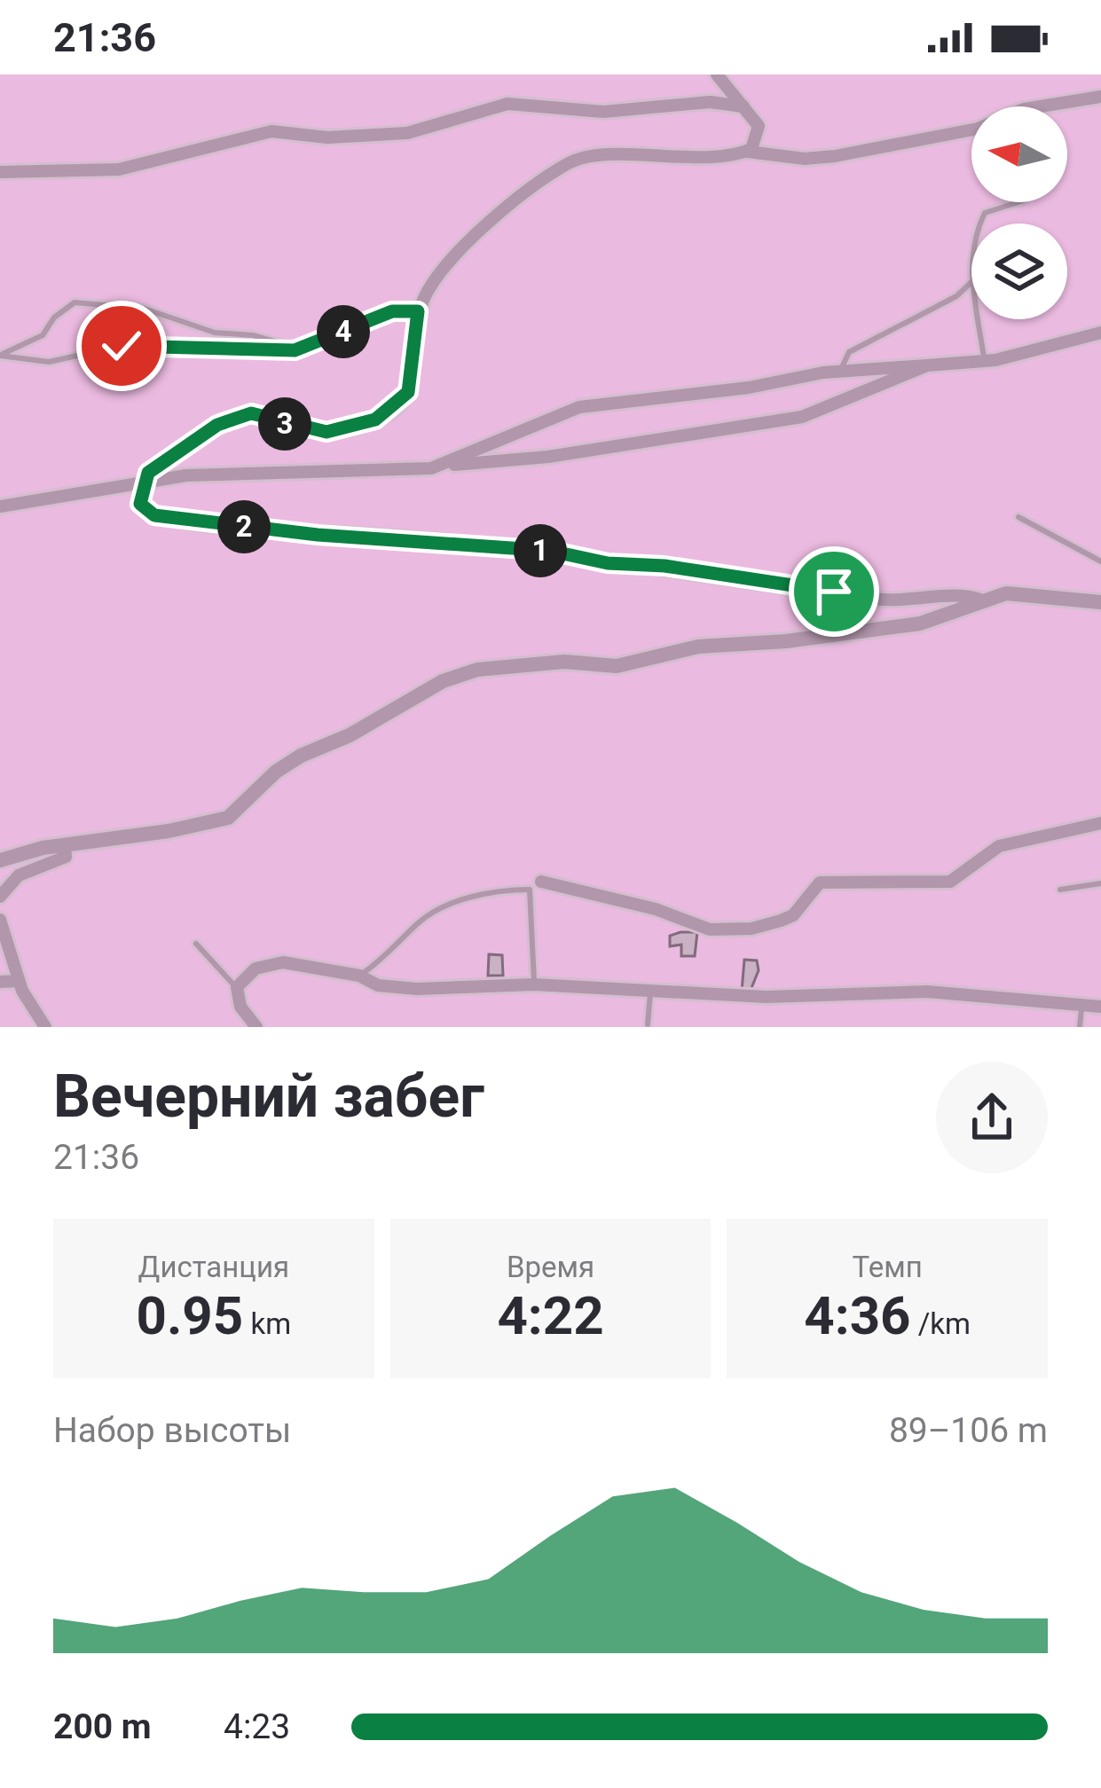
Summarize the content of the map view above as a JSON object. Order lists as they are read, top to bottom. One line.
{"north":"left","page":{"status":"21:36","pins":["4","3","2","1"],"heading":["Вечерний забег","21:36"],"stats":[["Дистанция","0.95 km"],["Время","4:22"],["Темп","4:36 /km"]],"chart":["Набор высоты","89–106 m"],"list":[{"name":"200 m","note":"4:23"}]}}
